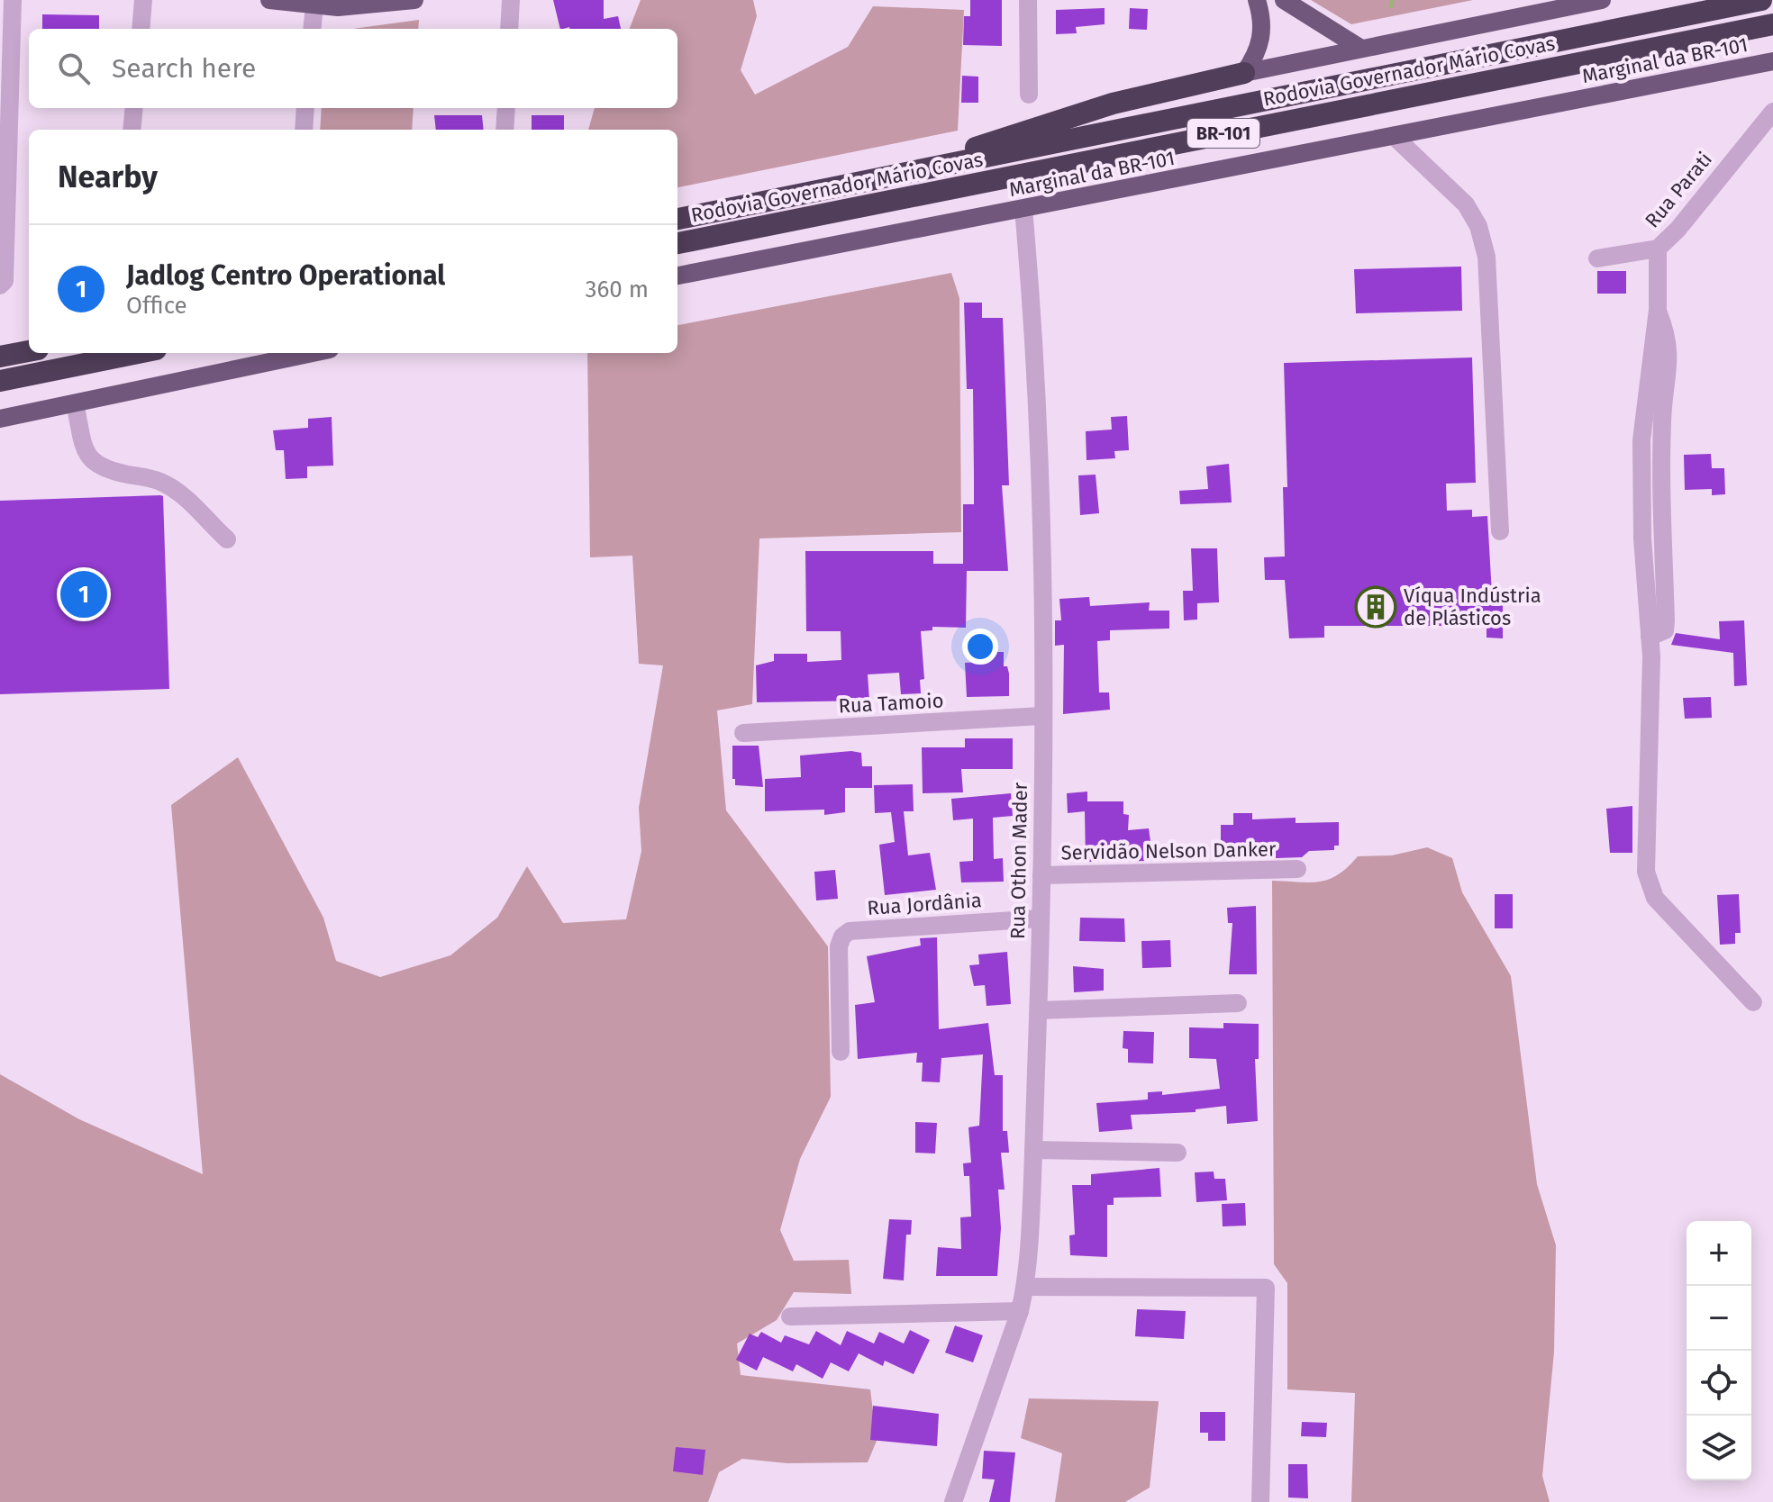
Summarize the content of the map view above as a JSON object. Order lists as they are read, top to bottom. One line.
{"streets":{"highway":["Rodovia Governador Mário Covas","BR-101"],"main road":["Marginal da BR-101"],"street":["Rua Parati","Rua Tamoio","Servidão Nelson Danker","Rua Othon Mader","Rua Jordânia"]},"crossings":[["Marginal da BR-101","Rua Othon Mader"],["Rua Tamoio","Rua Othon Mader"],["Servidão Nelson Danker","Rua Othon Mader"],["Rua Othon Mader","Rua Jordânia"]],"places":{"building":["Víqua Indústria de Plásticos"]},"page":{"search":"Search here","heading":"Nearby","list":[{"mark":"1","name":"Jadlog Centro Operational","note":"Office","value":"360 m"}],"pins":"1","map_buttons":["+","−"]}}
